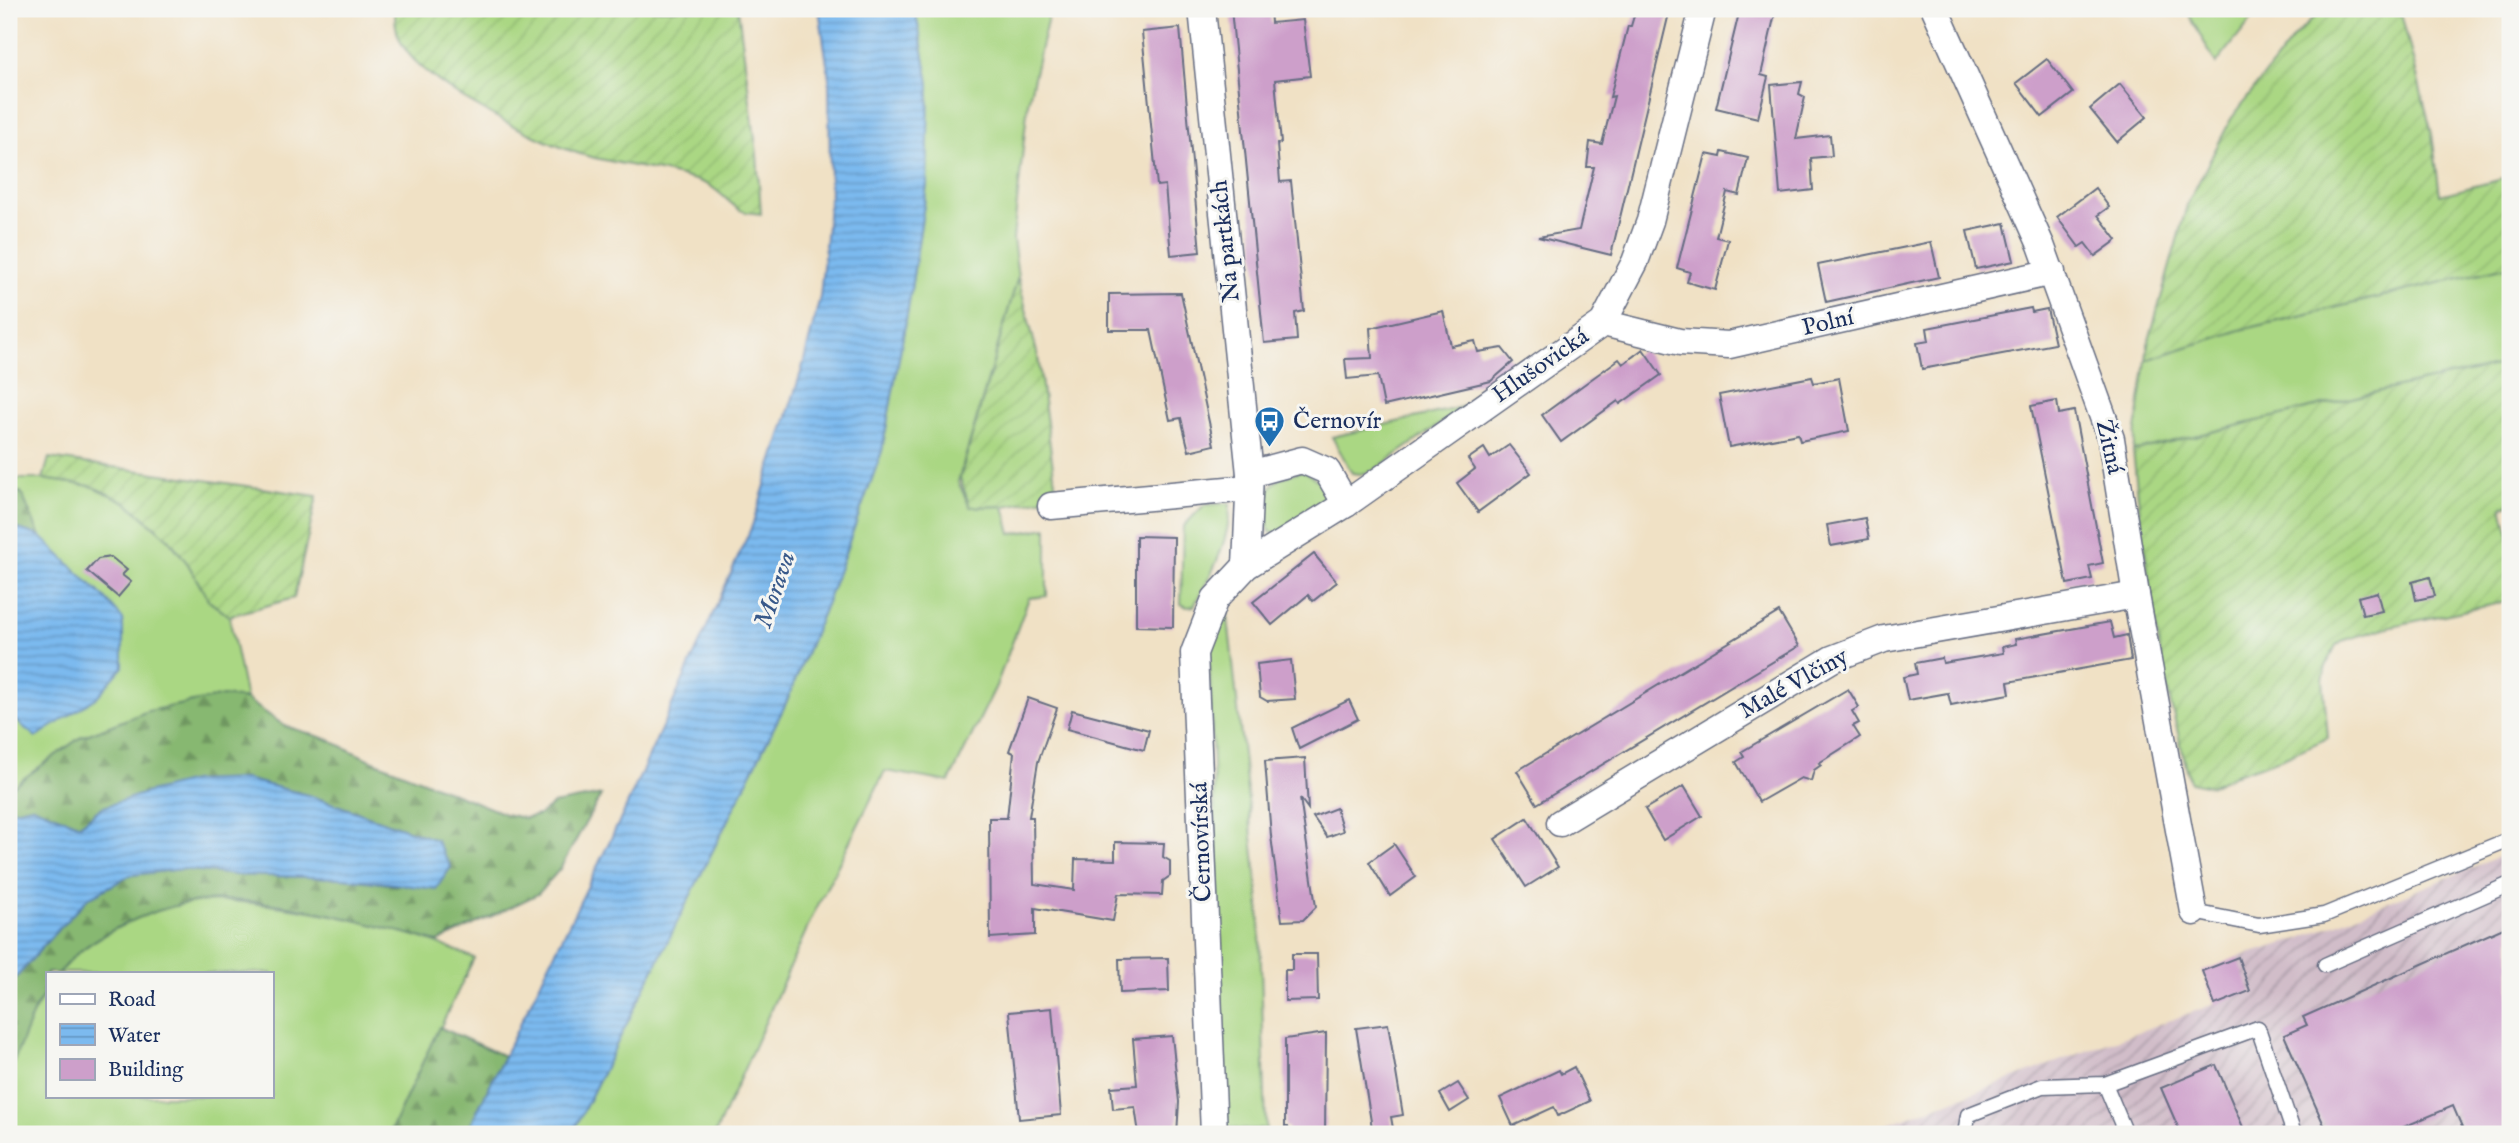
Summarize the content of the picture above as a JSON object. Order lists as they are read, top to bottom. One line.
{"streets":{"street":["Na partkách","Polní","Hlušovická","Žitná","Malé Vlčiny","Černovírská"]},"crossings":[["Na partkách","Hlušovická"],["Na partkách","Černovírská"],["Polní","Hlušovická"],["Polní","Žitná"],["Hlušovická","Černovírská"],["Žitná","Malé Vlčiny"]],"water":["Morava"],"places":{"bus stop":["Černovír"]},"legend":["Road","Water","Building"]}
